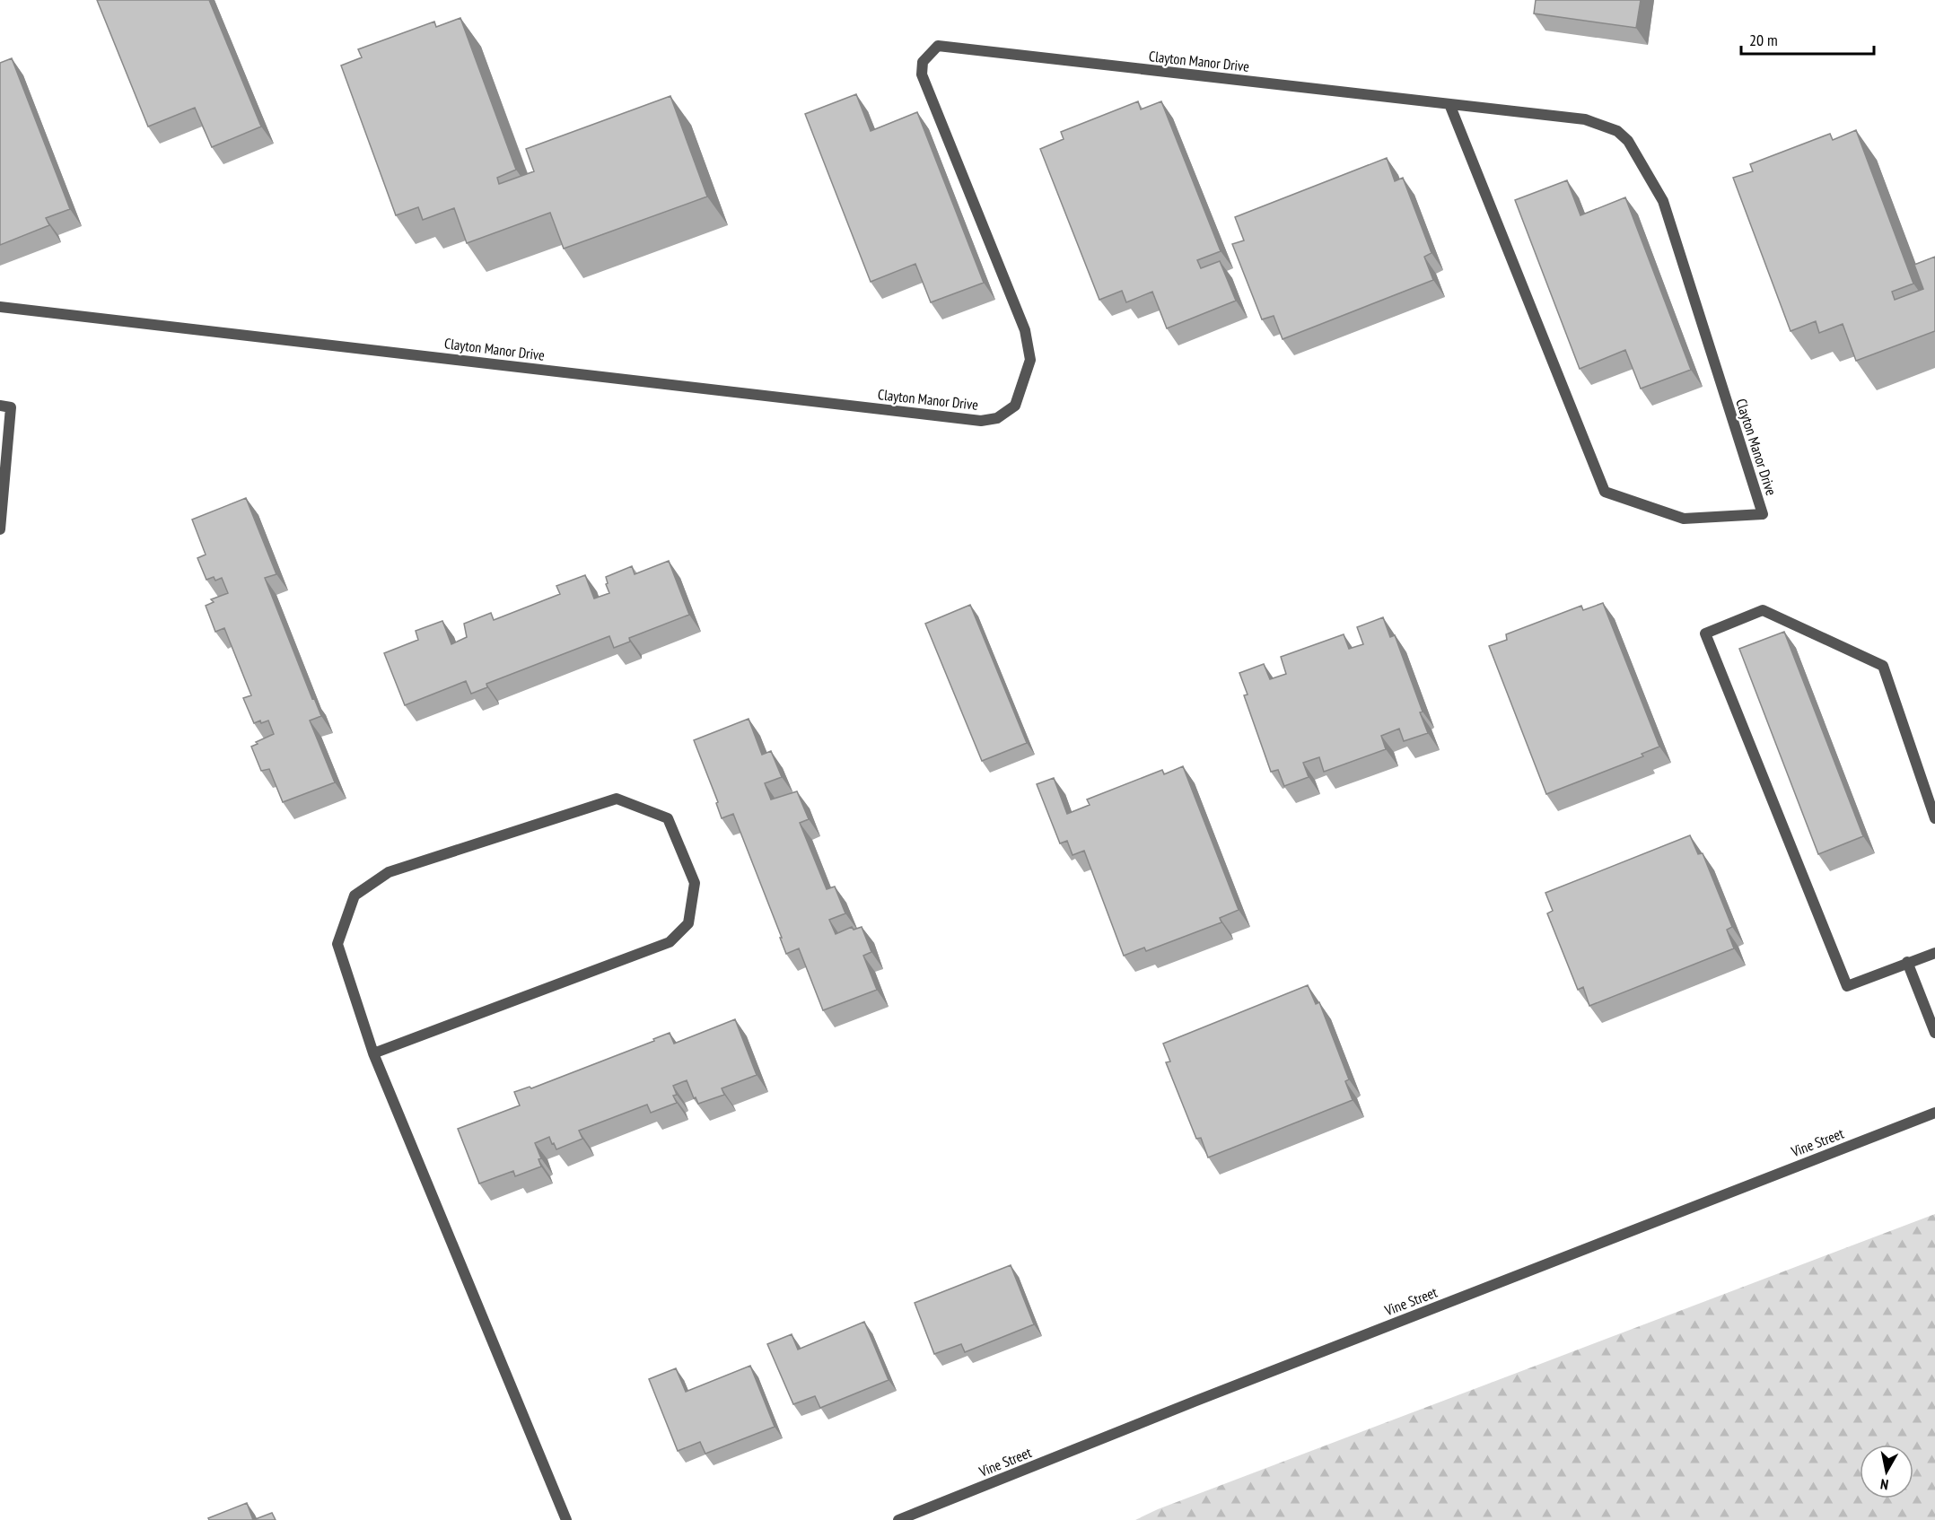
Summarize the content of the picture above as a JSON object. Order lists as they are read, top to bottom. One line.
{"streets":{"street":["Clayton Manor Drive","Vine Street"]},"scale_bar":"20 m","north":"bottom"}
